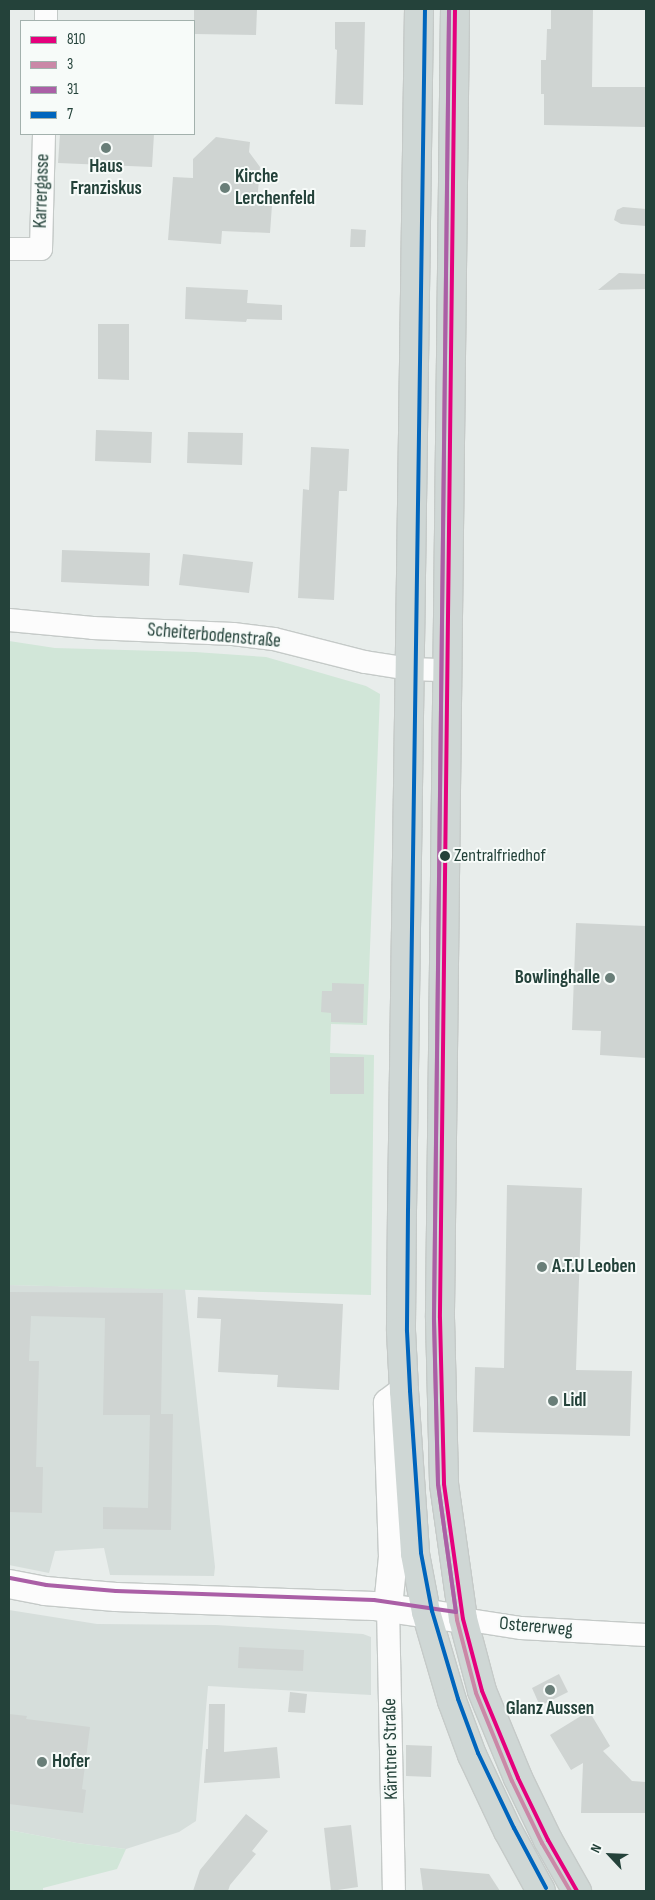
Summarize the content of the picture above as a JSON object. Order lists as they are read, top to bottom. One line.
{"streets":{"main road":["Ostererweg"],"street":["Karrergasse","Scheiterbodenstraße","Kärntner Straße"]},"crossings":[["Ostererweg","Kärntner Straße"]],"places":["Haus Franziskus","Kirche Lerchenfeld","Zentralfriedhof","Bowlinghalle","A.T.U Leoben","Lidl","Glanz Aussen","Hofer"],"lines":["transit line 810","transit line 3","transit line 31","transit line 7"],"legend":["810","3","31","7"],"north":"top left"}
